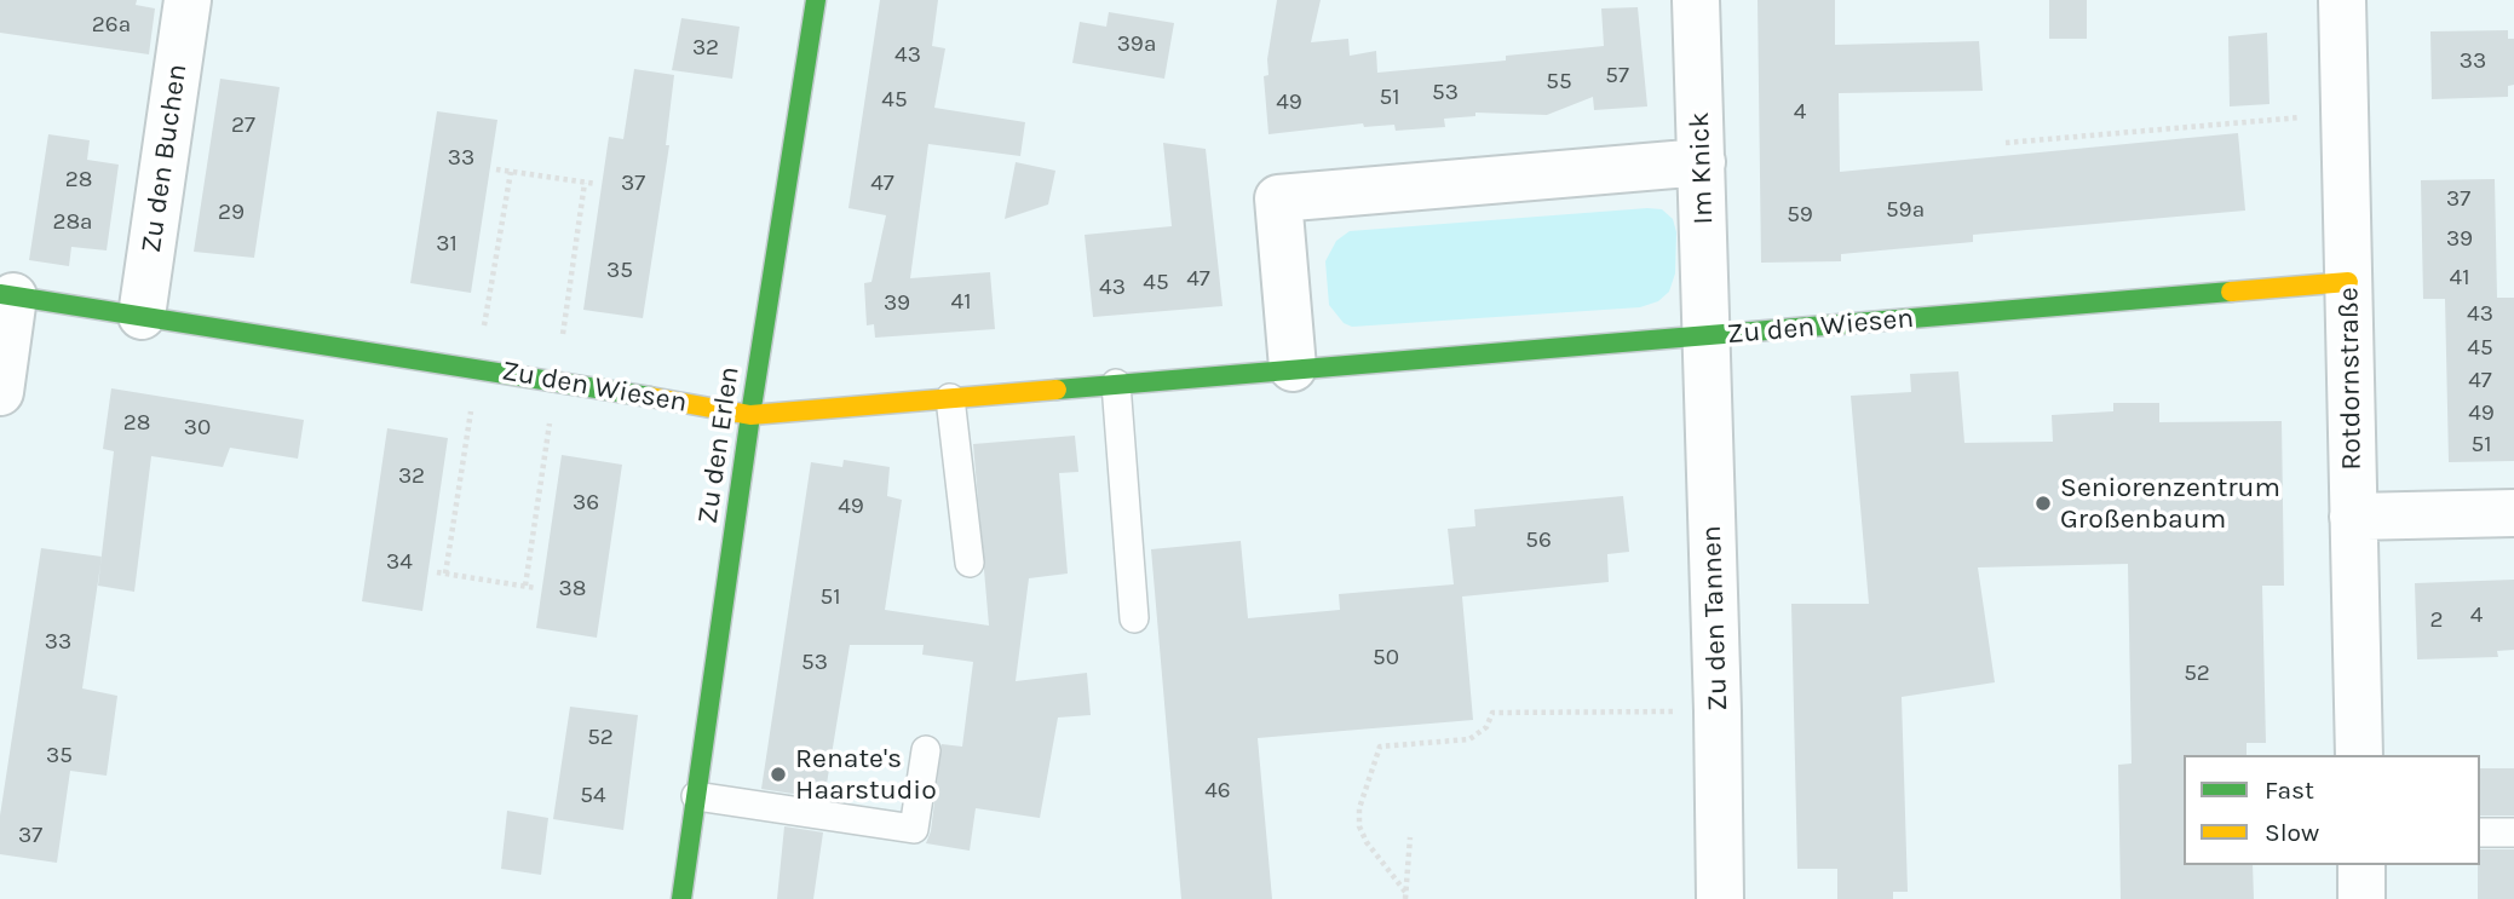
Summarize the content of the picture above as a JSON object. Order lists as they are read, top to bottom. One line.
{"streets":{"street":["Zu den Buchen","Im Knick","Zu den Wiesen","Rotdornstraße","Zu den Erlen","Zu den Tannen"]},"crossings":[["Zu den Buchen","Zu den Wiesen"],["Im Knick","Zu den Wiesen"],["Im Knick","Zu den Tannen"],["Zu den Wiesen","Rotdornstraße"],["Zu den Wiesen","Zu den Erlen"],["Zu den Wiesen","Zu den Tannen"]],"places":["Seniorenzentrum Großenbaum","Renate's Haarstudio"],"house_numbers":["26a","39a","32","43","33","57","55","53","51","45","49","4","27","33","28","37","47","37","59a","29","59","28a","39","31","35","41","47","45","43","41","39","43","45","47","49","28","30","51","32","36","49","56","34","38","51","4","2","33","50","53","52","52","35","46","54","37"],"legend":["Fast","Slow"]}
